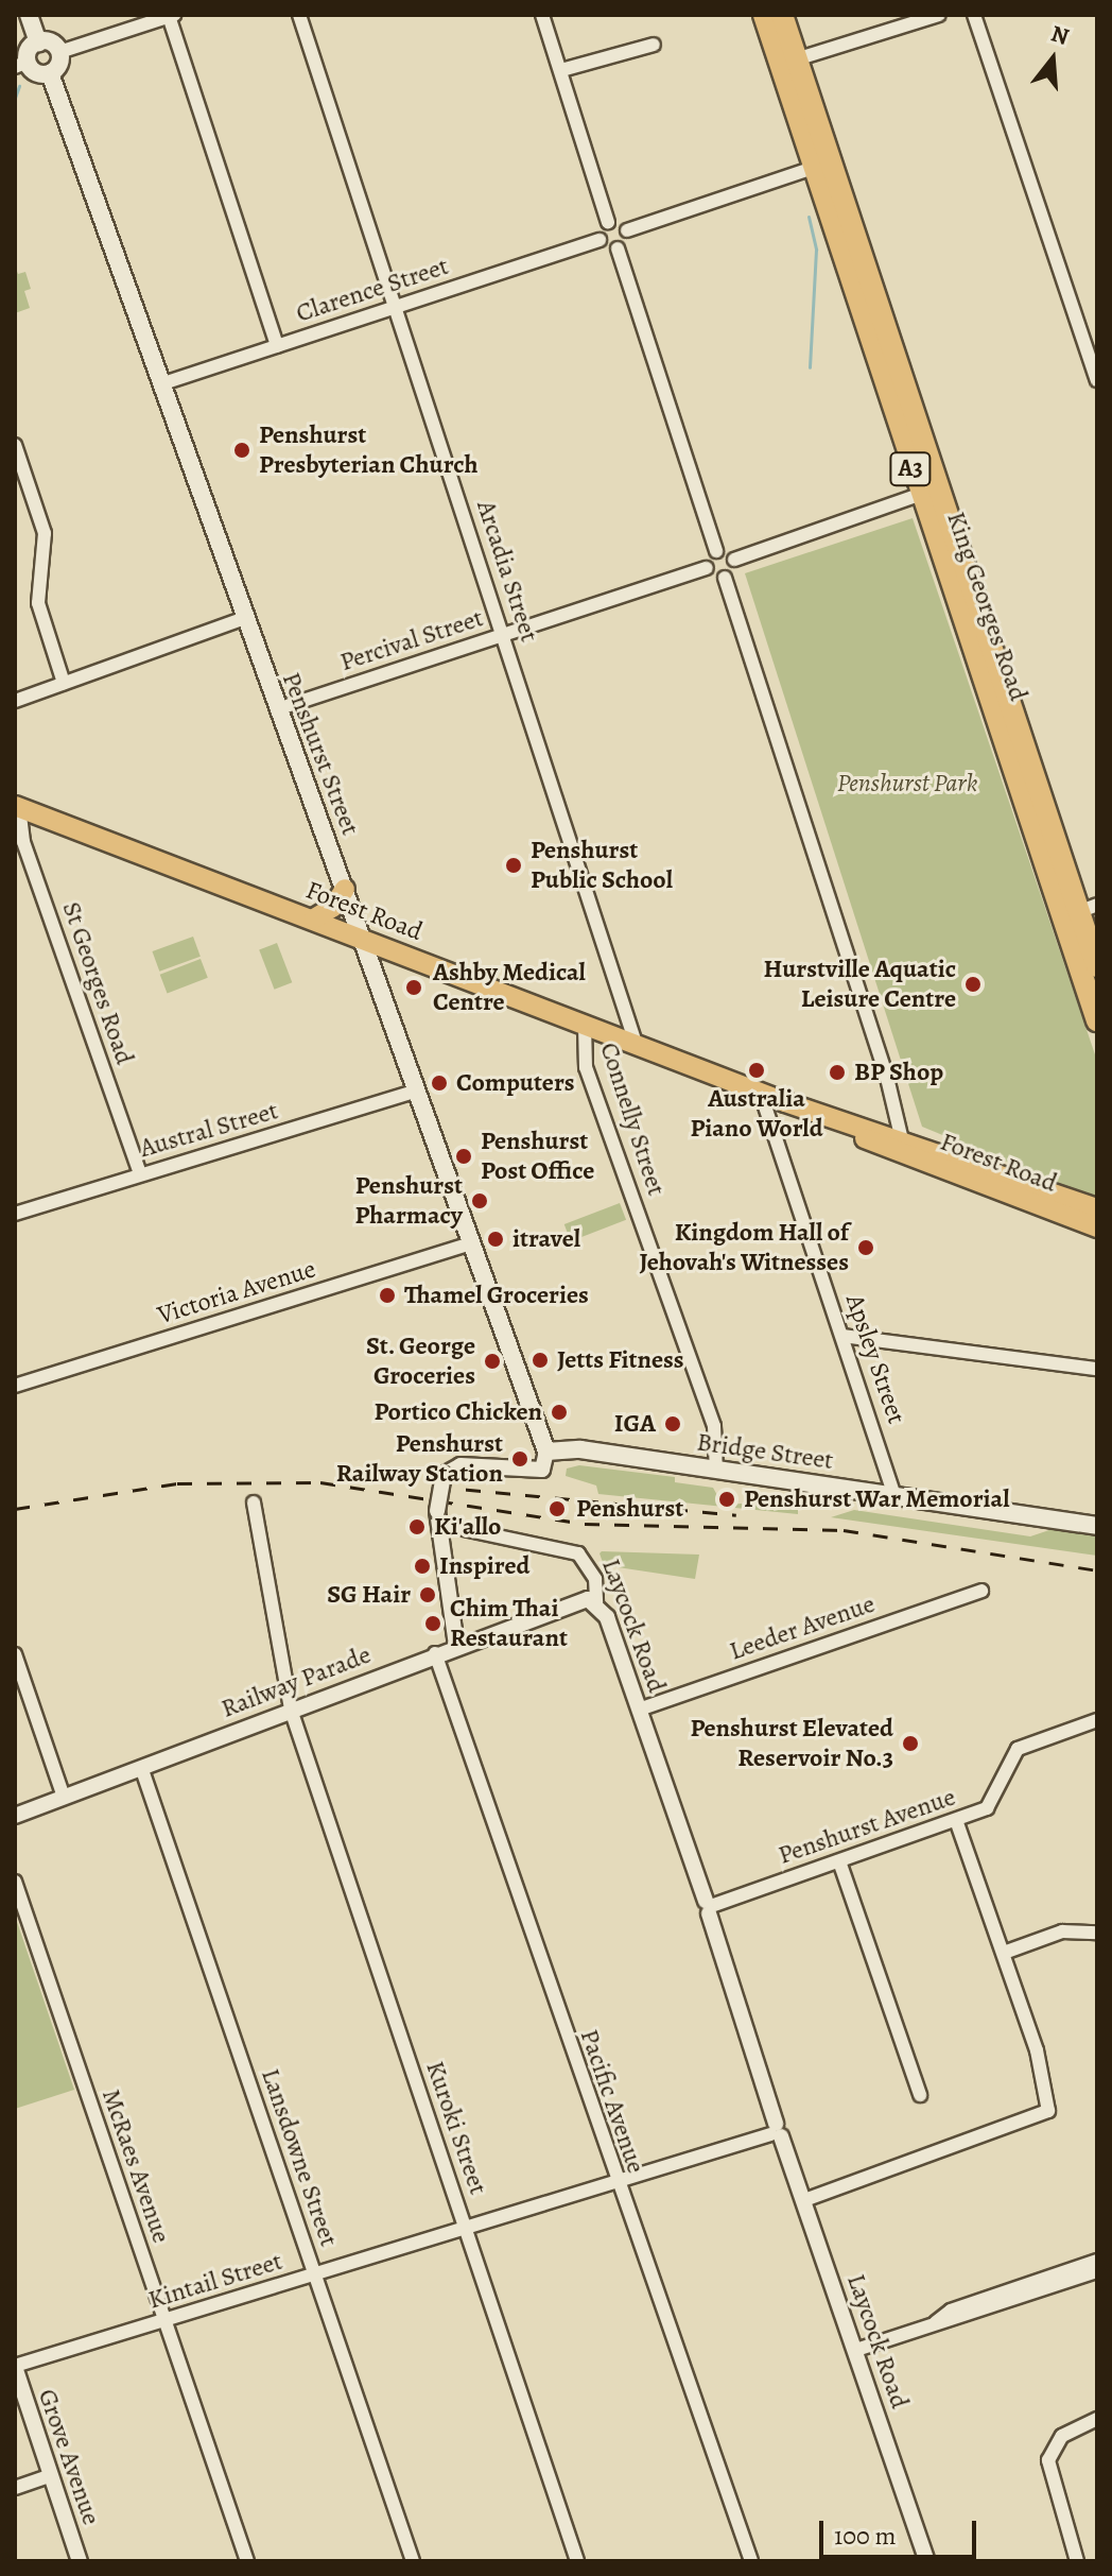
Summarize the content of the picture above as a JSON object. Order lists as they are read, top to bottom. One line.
{"streets":{"highway":["A3","King Georges Road"],"main road":["Penshurst Street","Forest Road","Bridge Street"],"street":["Clarence Street","Arcadia Street","Percival Street","St Georges Road","Connelly Street","Austral Street","Victoria Avenue","Apsley Street","Laycock Road","Leeder Avenue","Railway Parade","Penshurst Avenue","Pacific Avenue","Kuroki Street","Lansdowne Street","McRaes Avenue","Kintail Street","Grove Avenue"]},"crossings":[["Clarence Street","Arcadia Street"],["Clarence Street","Penshurst Street"],["Arcadia Street","Percival Street"],["Arcadia Street","Forest Road"],["Percival Street","Penshurst Street"],["Penshurst Street","Forest Road"],["Penshurst Street","Austral Street"],["Penshurst Street","Victoria Avenue"],["Penshurst Street","Bridge Street"],["Forest Road","St Georges Road"],["Forest Road","Connelly Street"],["Forest Road","Apsley Street"],["St Georges Road","Austral Street"],["Connelly Street","Bridge Street"],["Apsley Street","Bridge Street"],["Bridge Street","Laycock Road"],["Laycock Road","Leeder Avenue"],["Laycock Road","Railway Parade"],["Laycock Road","Penshurst Avenue"],["Laycock Road","Kintail Street"],["Railway Parade","Pacific Avenue"],["Railway Parade","Kuroki Street"],["Railway Parade","Lansdowne Street"],["Pacific Avenue","Kintail Street"],["Kuroki Street","Kintail Street"],["Lansdowne Street","Kintail Street"],["McRaes Avenue","Kintail Street"],["Kintail Street","Grove Avenue"]],"parks":["Penshurst Park"],"places":["Penshurst Presbyterian Church","Penshurst Public School","Hurstville Aquatic Leisure Centre","Ashby Medical Centre","Australia Piano World","BP Shop","Computers","Penshurst Post Office","Penshurst Pharmacy","itravel","Kingdom Hall of Jehovah's Witnesses","Thamel Groceries","Jetts Fitness","St. George Groceries","Portico Chicken","IGA","Penshurst Railway Station","Penshurst War Memorial","Penshurst","Ki'allo","Inspired","SG Hair","Chim Thai Restaurant","Penshurst Elevated Reservoir No.3"],"scale_bar":"100 m","north":"top"}
